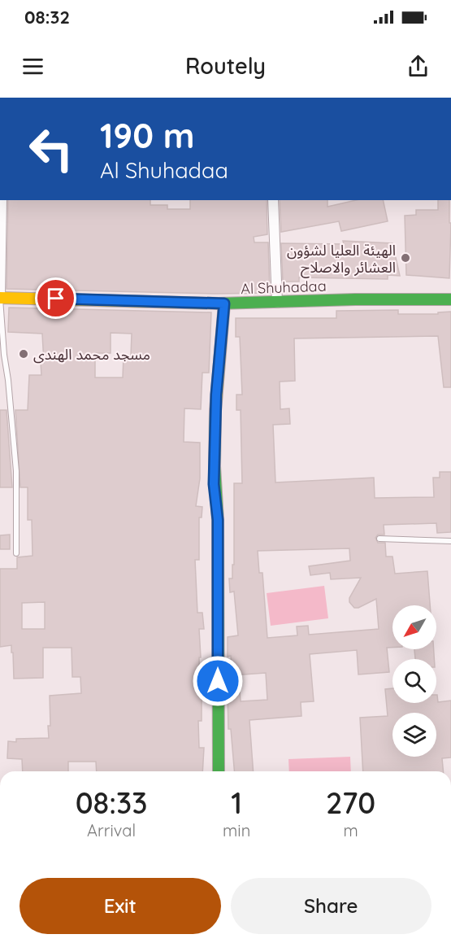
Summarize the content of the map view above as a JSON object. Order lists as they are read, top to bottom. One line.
{"streets":{"street":["Al Shuhadaa"]},"places":["الهيئة العليا لشؤون العشائر والاصلاح","مسجد محمد الهندى"],"north":"bottom left","page":{"status":"08:32","header":"Routely","turn":["190 m","Al Shuhadaa"],"eta":["08:33","Arrival","1","min","270","m"],"buttons":["Exit","Share"]}}
